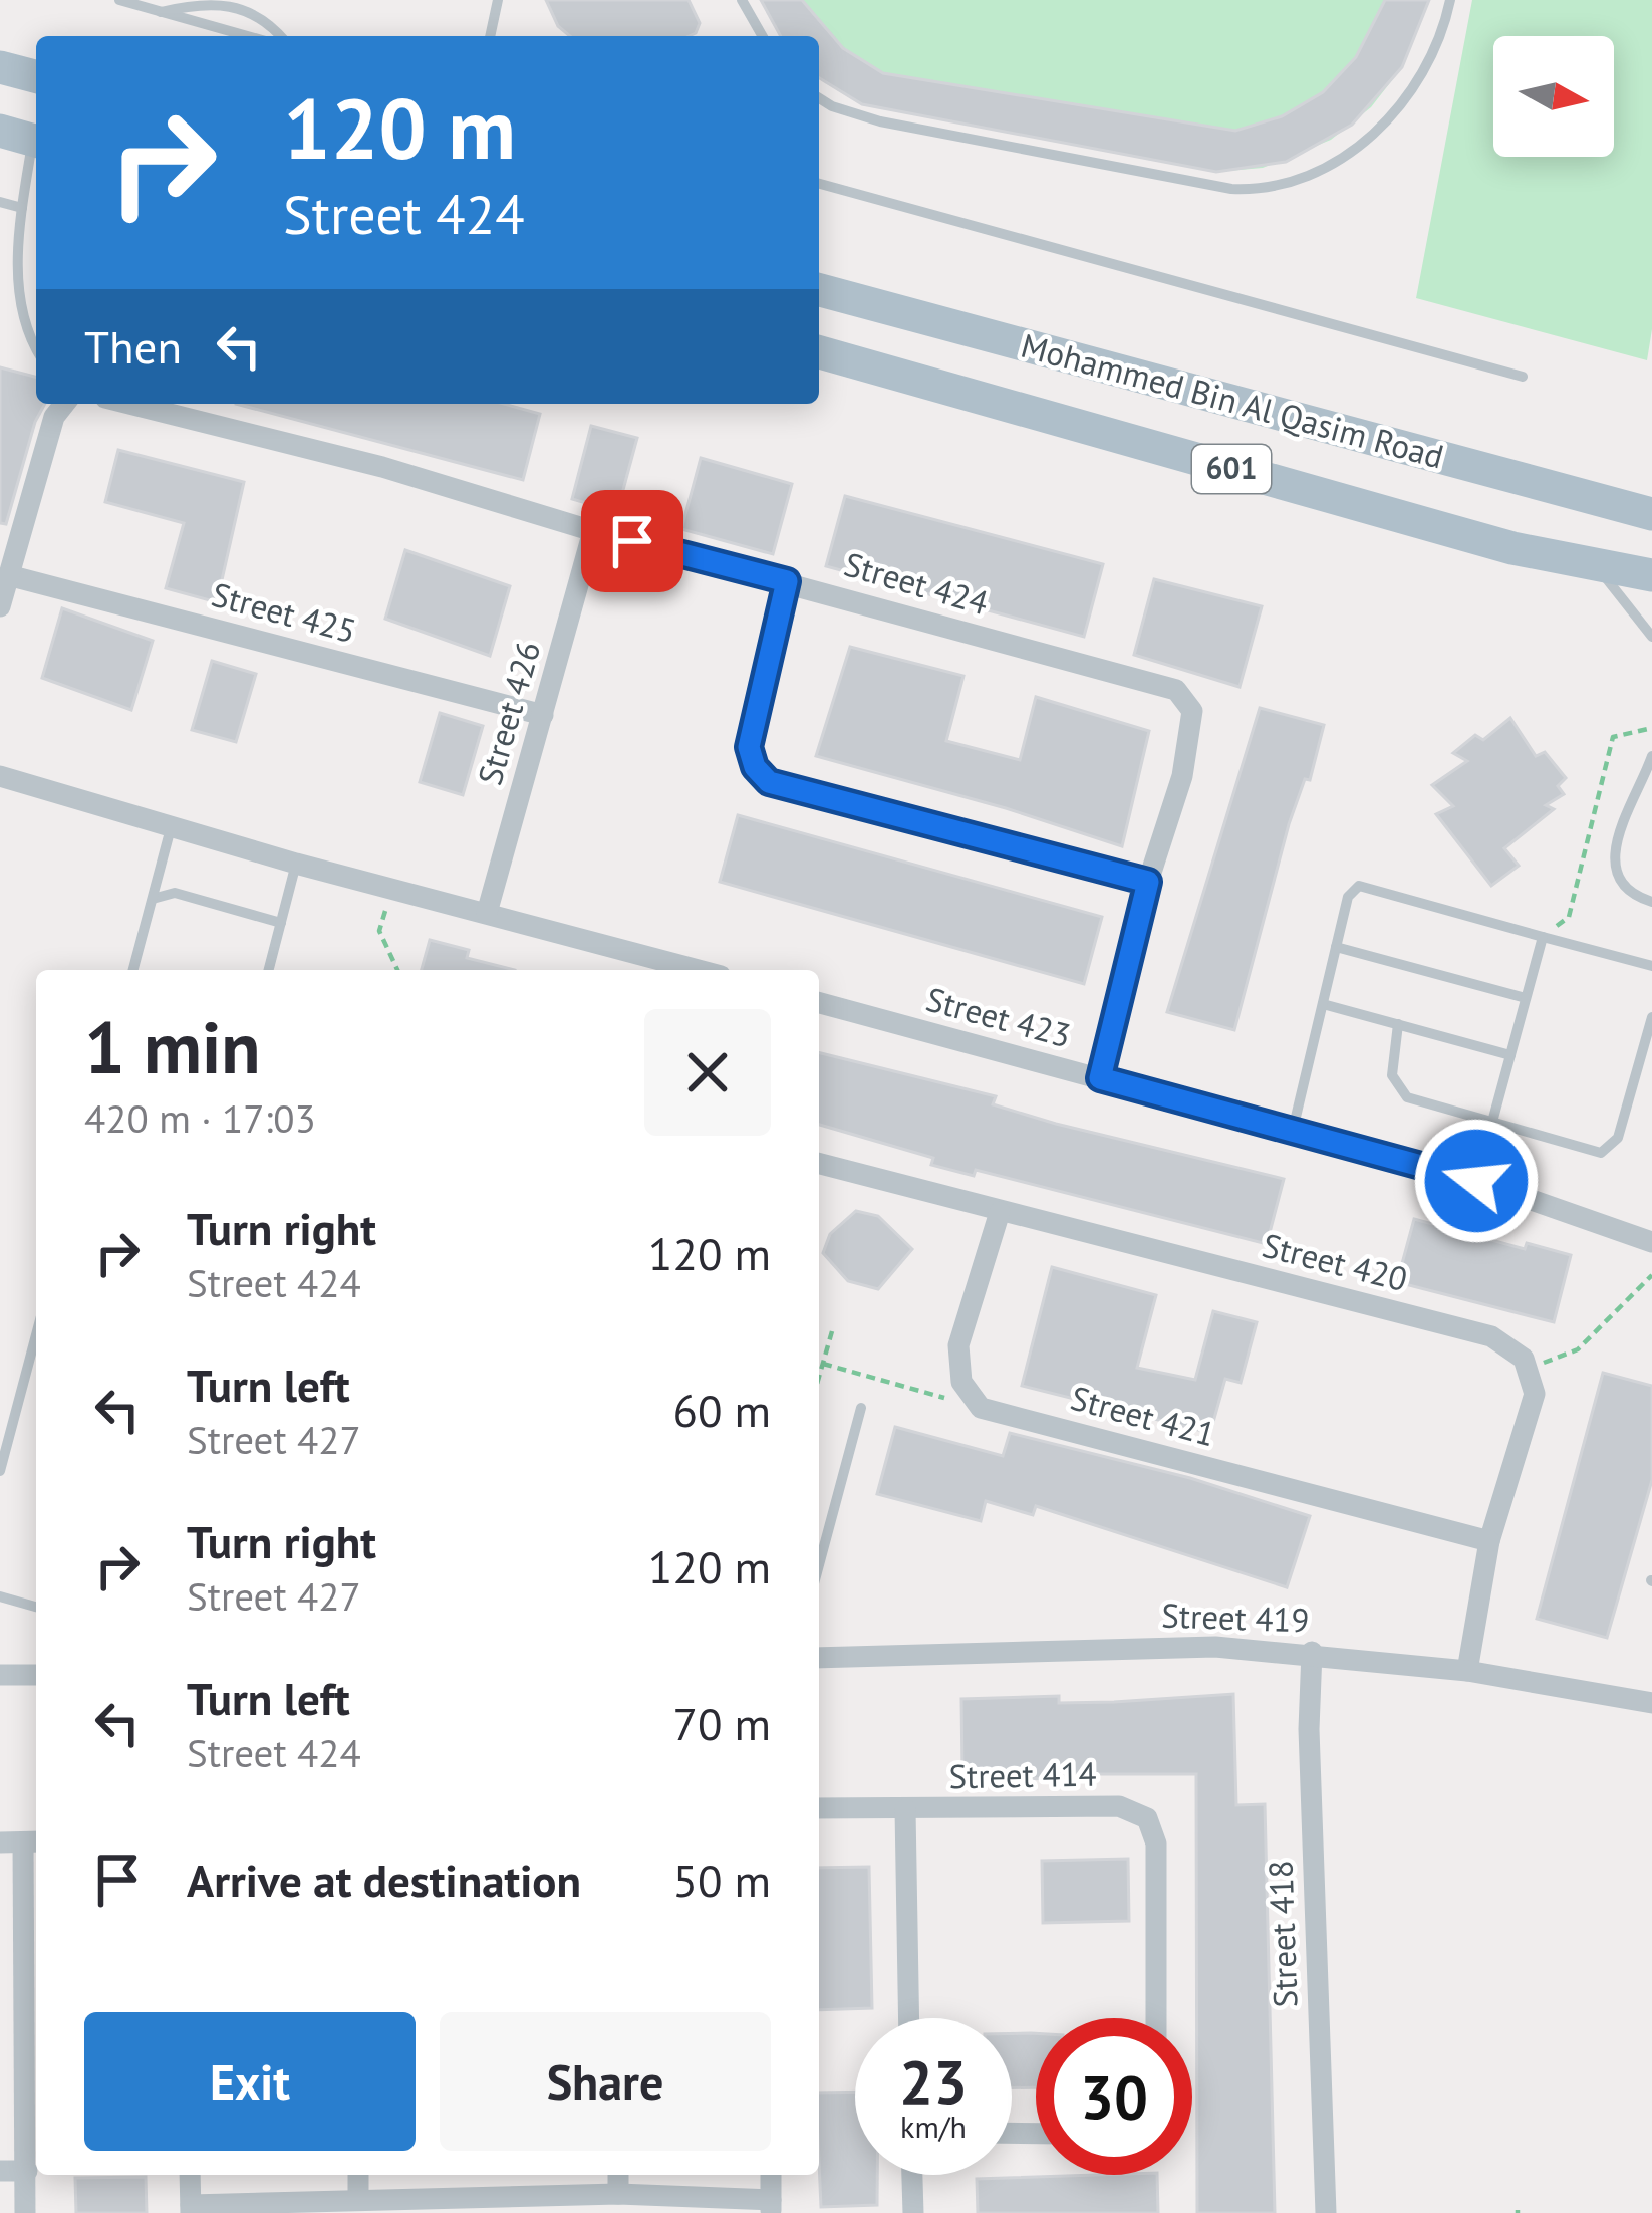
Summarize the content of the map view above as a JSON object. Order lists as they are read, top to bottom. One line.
{"streets":{"main road":["Mohammed Bin Al Qasim Road","601"],"street":["Street 424","Street 425","Street 426","Street 423","Street 420","Street 421","Street 419","Street 414","Street 418"]},"crossings":[["Street 424","Street 426"],["Street 424","Street 423"],["Street 425","Street 426"],["Street 419","Street 418"]],"north":"right","page":{"turn":["120 m","Street 424"],"then":"Then","heading":["1 min","420 m · 17:03"],"list":[{"name":"Turn right","note":"Street 424","value":"120 m"},{"name":"Turn left","note":"Street 427","value":"60 m"},{"name":"Turn right","note":"Street 427","value":"120 m"},{"name":"Turn left","note":"Street 424","value":"70 m"},{"name":"Arrive at destination","value":"50 m"}],"buttons":["Exit","Share"],"speed":"23 km/h","limit":"30"}}
